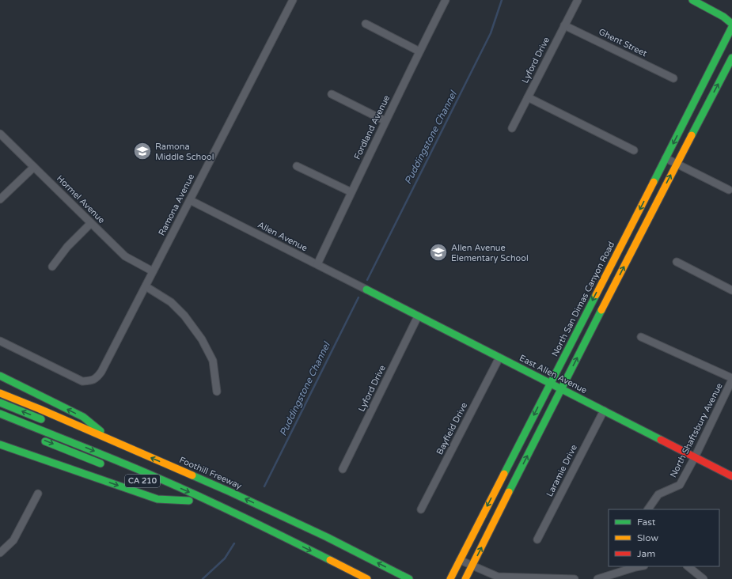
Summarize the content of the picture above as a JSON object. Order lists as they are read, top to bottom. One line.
{"streets":{"main road":["North San Dimas Canyon Road","East Allen Avenue","Foothill Freeway","CA 210"],"street":["Ghent Street","Lyford Drive","Fordland Avenue","Hormel Avenue","Ramona Avenue","Allen Avenue","Bayfield Drive","North Shaftsbury Avenue","Laramie Drive"]},"crossings":[["Ghent Street","Lyford Drive"],["Lyford Drive","East Allen Avenue"],["Fordland Avenue","Allen Avenue"],["Hormel Avenue","Ramona Avenue"],["Ramona Avenue","Allen Avenue"],["Allen Avenue","East Allen Avenue"],["North San Dimas Canyon Road","East Allen Avenue"],["East Allen Avenue","Bayfield Drive"],["East Allen Avenue","North Shaftsbury Avenue"],["East Allen Avenue","Laramie Drive"]],"water":["Puddingstone Channel"],"places":{"school or university":["Ramona Middle School","Allen Avenue Elementary School"]},"legend":["Fast","Slow","Jam"]}
